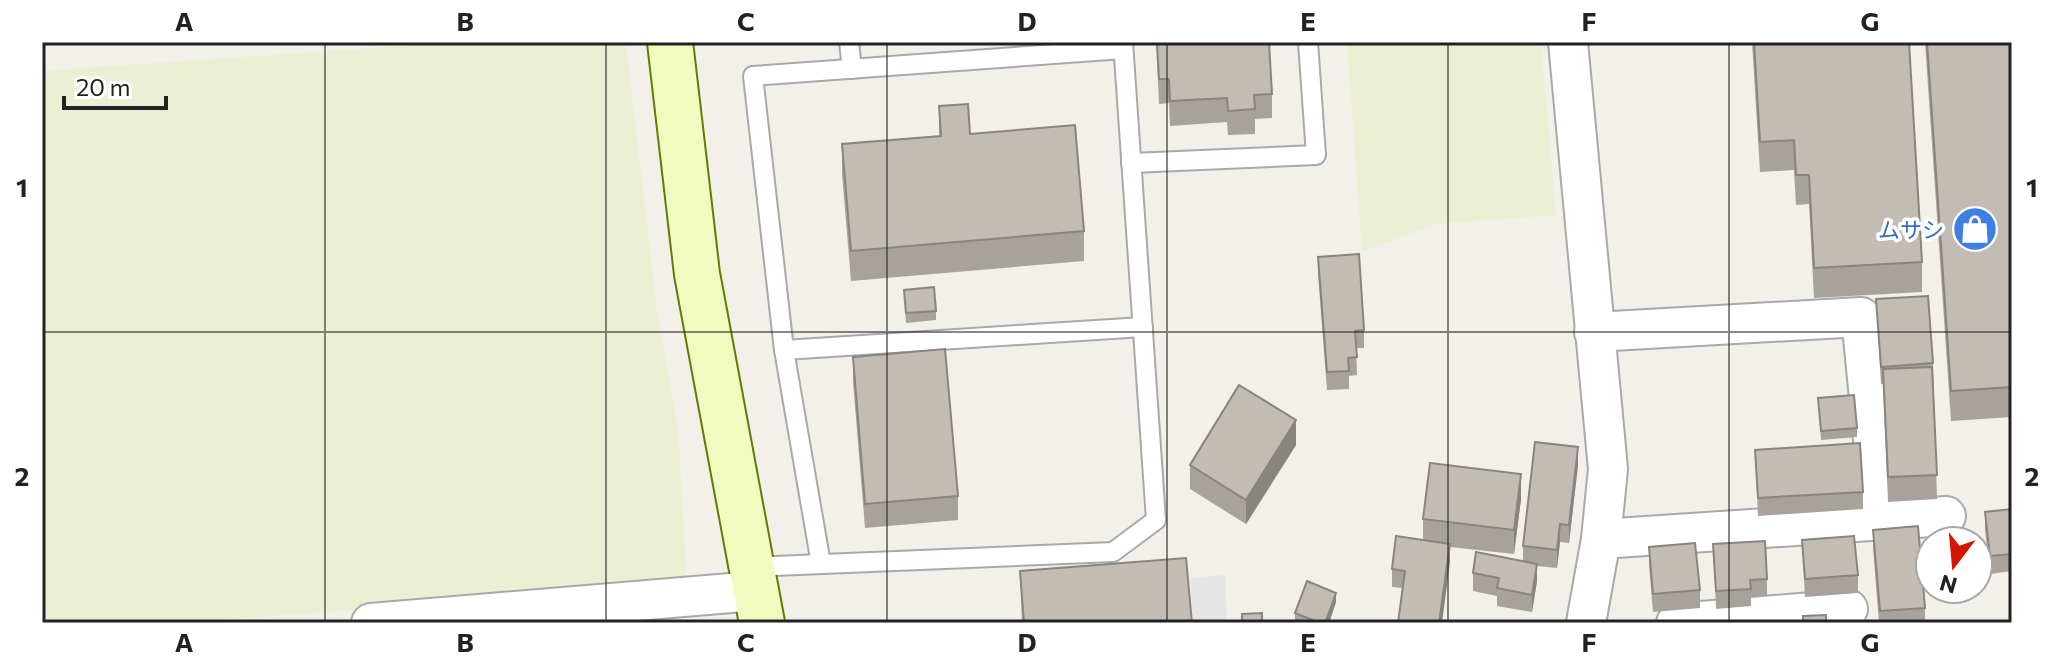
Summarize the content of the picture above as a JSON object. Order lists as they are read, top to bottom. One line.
{"places":{"shop":["ムサシ"]},"scale_bar":"20 m","north":"bottom","grid":{"columns":["A","B","C","D","E","F","G"],"rows":["1","2"]}}
